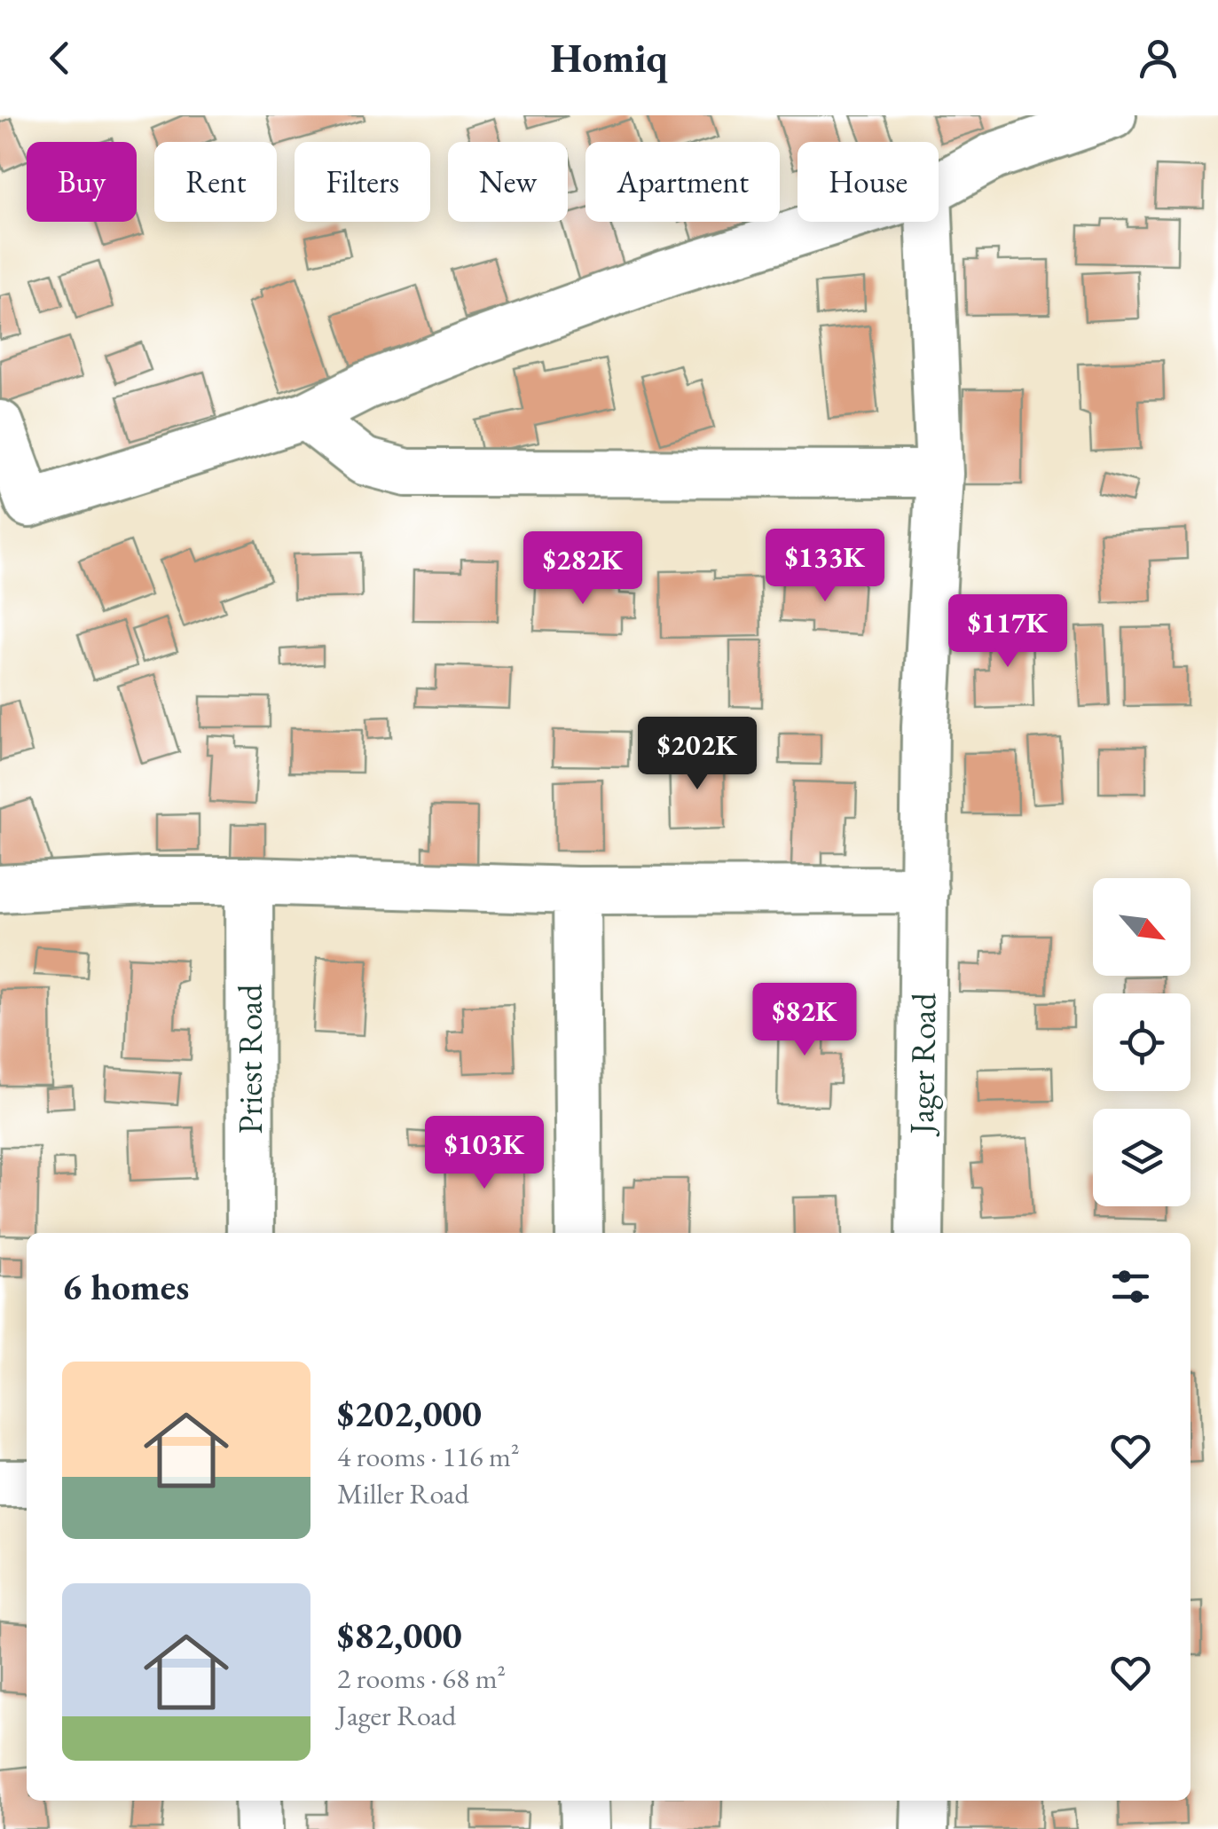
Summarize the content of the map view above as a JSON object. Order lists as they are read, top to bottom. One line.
{"streets":{"street":["Priest Road","Jager Road"]},"north":"bottom right","page":{"header":"Homiq","chip":["Buy","Rent","Filters","New","Apartment","House"],"price":["$133K","$282K","$117K","$202K","$82K","$103K"],"heading":"6 homes","list":[{"name":"$202,000","note":"4 rooms · 116 m² · Miller Road"},{"name":"$82,000","note":"2 rooms · 68 m² · Jager Road"}]}}
